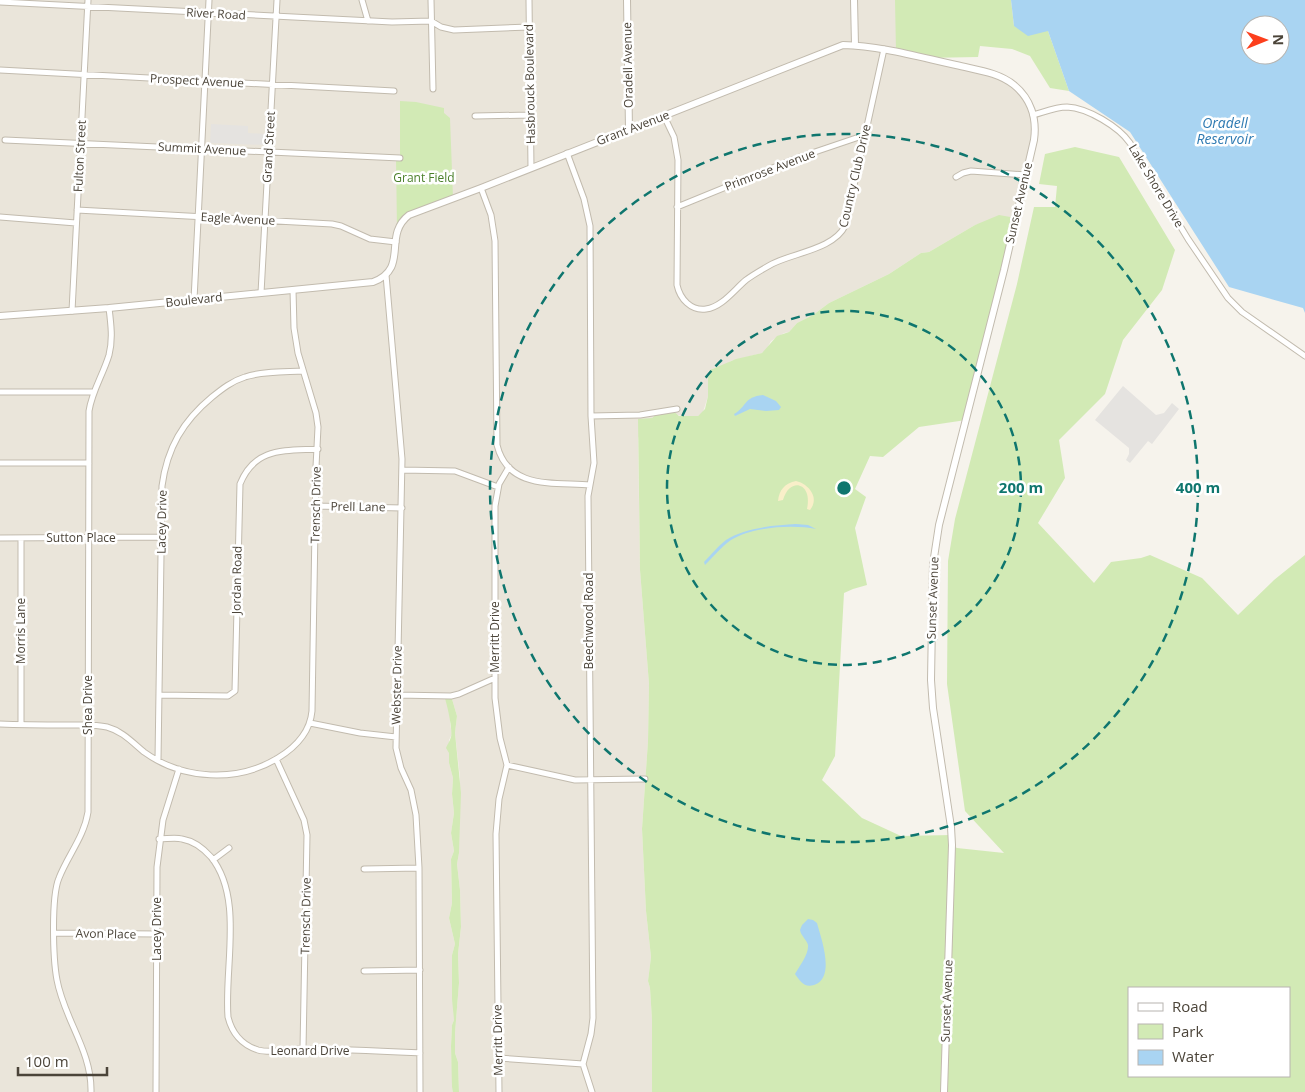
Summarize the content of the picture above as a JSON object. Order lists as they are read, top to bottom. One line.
{"streets":{"street":["River Road","Oradell Avenue","Prospect Avenue","Hasbrouck Boulevard","Grant Avenue","Grand Street","Summit Avenue","Fulton Street","Primrose Avenue","Country Club Drive","Lake Shore Drive","Sunset Avenue","Eagle Avenue","Boulevard","Trensch Drive","Prell Lane","Lacey Drive","Sutton Place","Jordan Road","Beechwood Road","Morris Lane","Merritt Drive","Webster Drive","Shea Drive","Avon Place","Leonard Drive"]},"crossings":[["River Road","Grand Street"],["River Road","Fulton Street"],["Oradell Avenue","Grant Avenue"],["Prospect Avenue","Grand Street"],["Prospect Avenue","Fulton Street"],["Hasbrouck Boulevard","Grant Avenue"],["Grant Avenue","Country Club Drive"],["Grant Avenue","Lake Shore Drive"],["Grant Avenue","Sunset Avenue"],["Grant Avenue","Eagle Avenue"],["Grant Avenue","Boulevard"],["Grant Avenue","Beechwood Road"],["Grant Avenue","Webster Drive"],["Grand Street","Summit Avenue"],["Grand Street","Eagle Avenue"],["Grand Street","Boulevard"],["Summit Avenue","Fulton Street"],["Fulton Street","Eagle Avenue"],["Fulton Street","Boulevard"],["Primrose Avenue","Country Club Drive"],["Lake Shore Drive","Sunset Avenue"],["Boulevard","Trensch Drive"],["Boulevard","Webster Drive"],["Boulevard","Shea Drive"],["Trensch Drive","Prell Lane"],["Trensch Drive","Lacey Drive"],["Trensch Drive","Jordan Road"],["Trensch Drive","Leonard Drive"],["Prell Lane","Webster Drive"],["Lacey Drive","Sutton Place"],["Lacey Drive","Jordan Road"],["Lacey Drive","Avon Place"],["Lacey Drive","Leonard Drive"],["Sutton Place","Morris Lane"],["Sutton Place","Shea Drive"],["Webster Drive","Leonard Drive"],["Shea Drive","Avon Place"]],"water":["Oradell Reservoir"],"parks":["Grant Field"],"legend":["Road","Park","Water"],"scale_bar":"100 m","north":"right","rings":["200 m","400 m"]}
